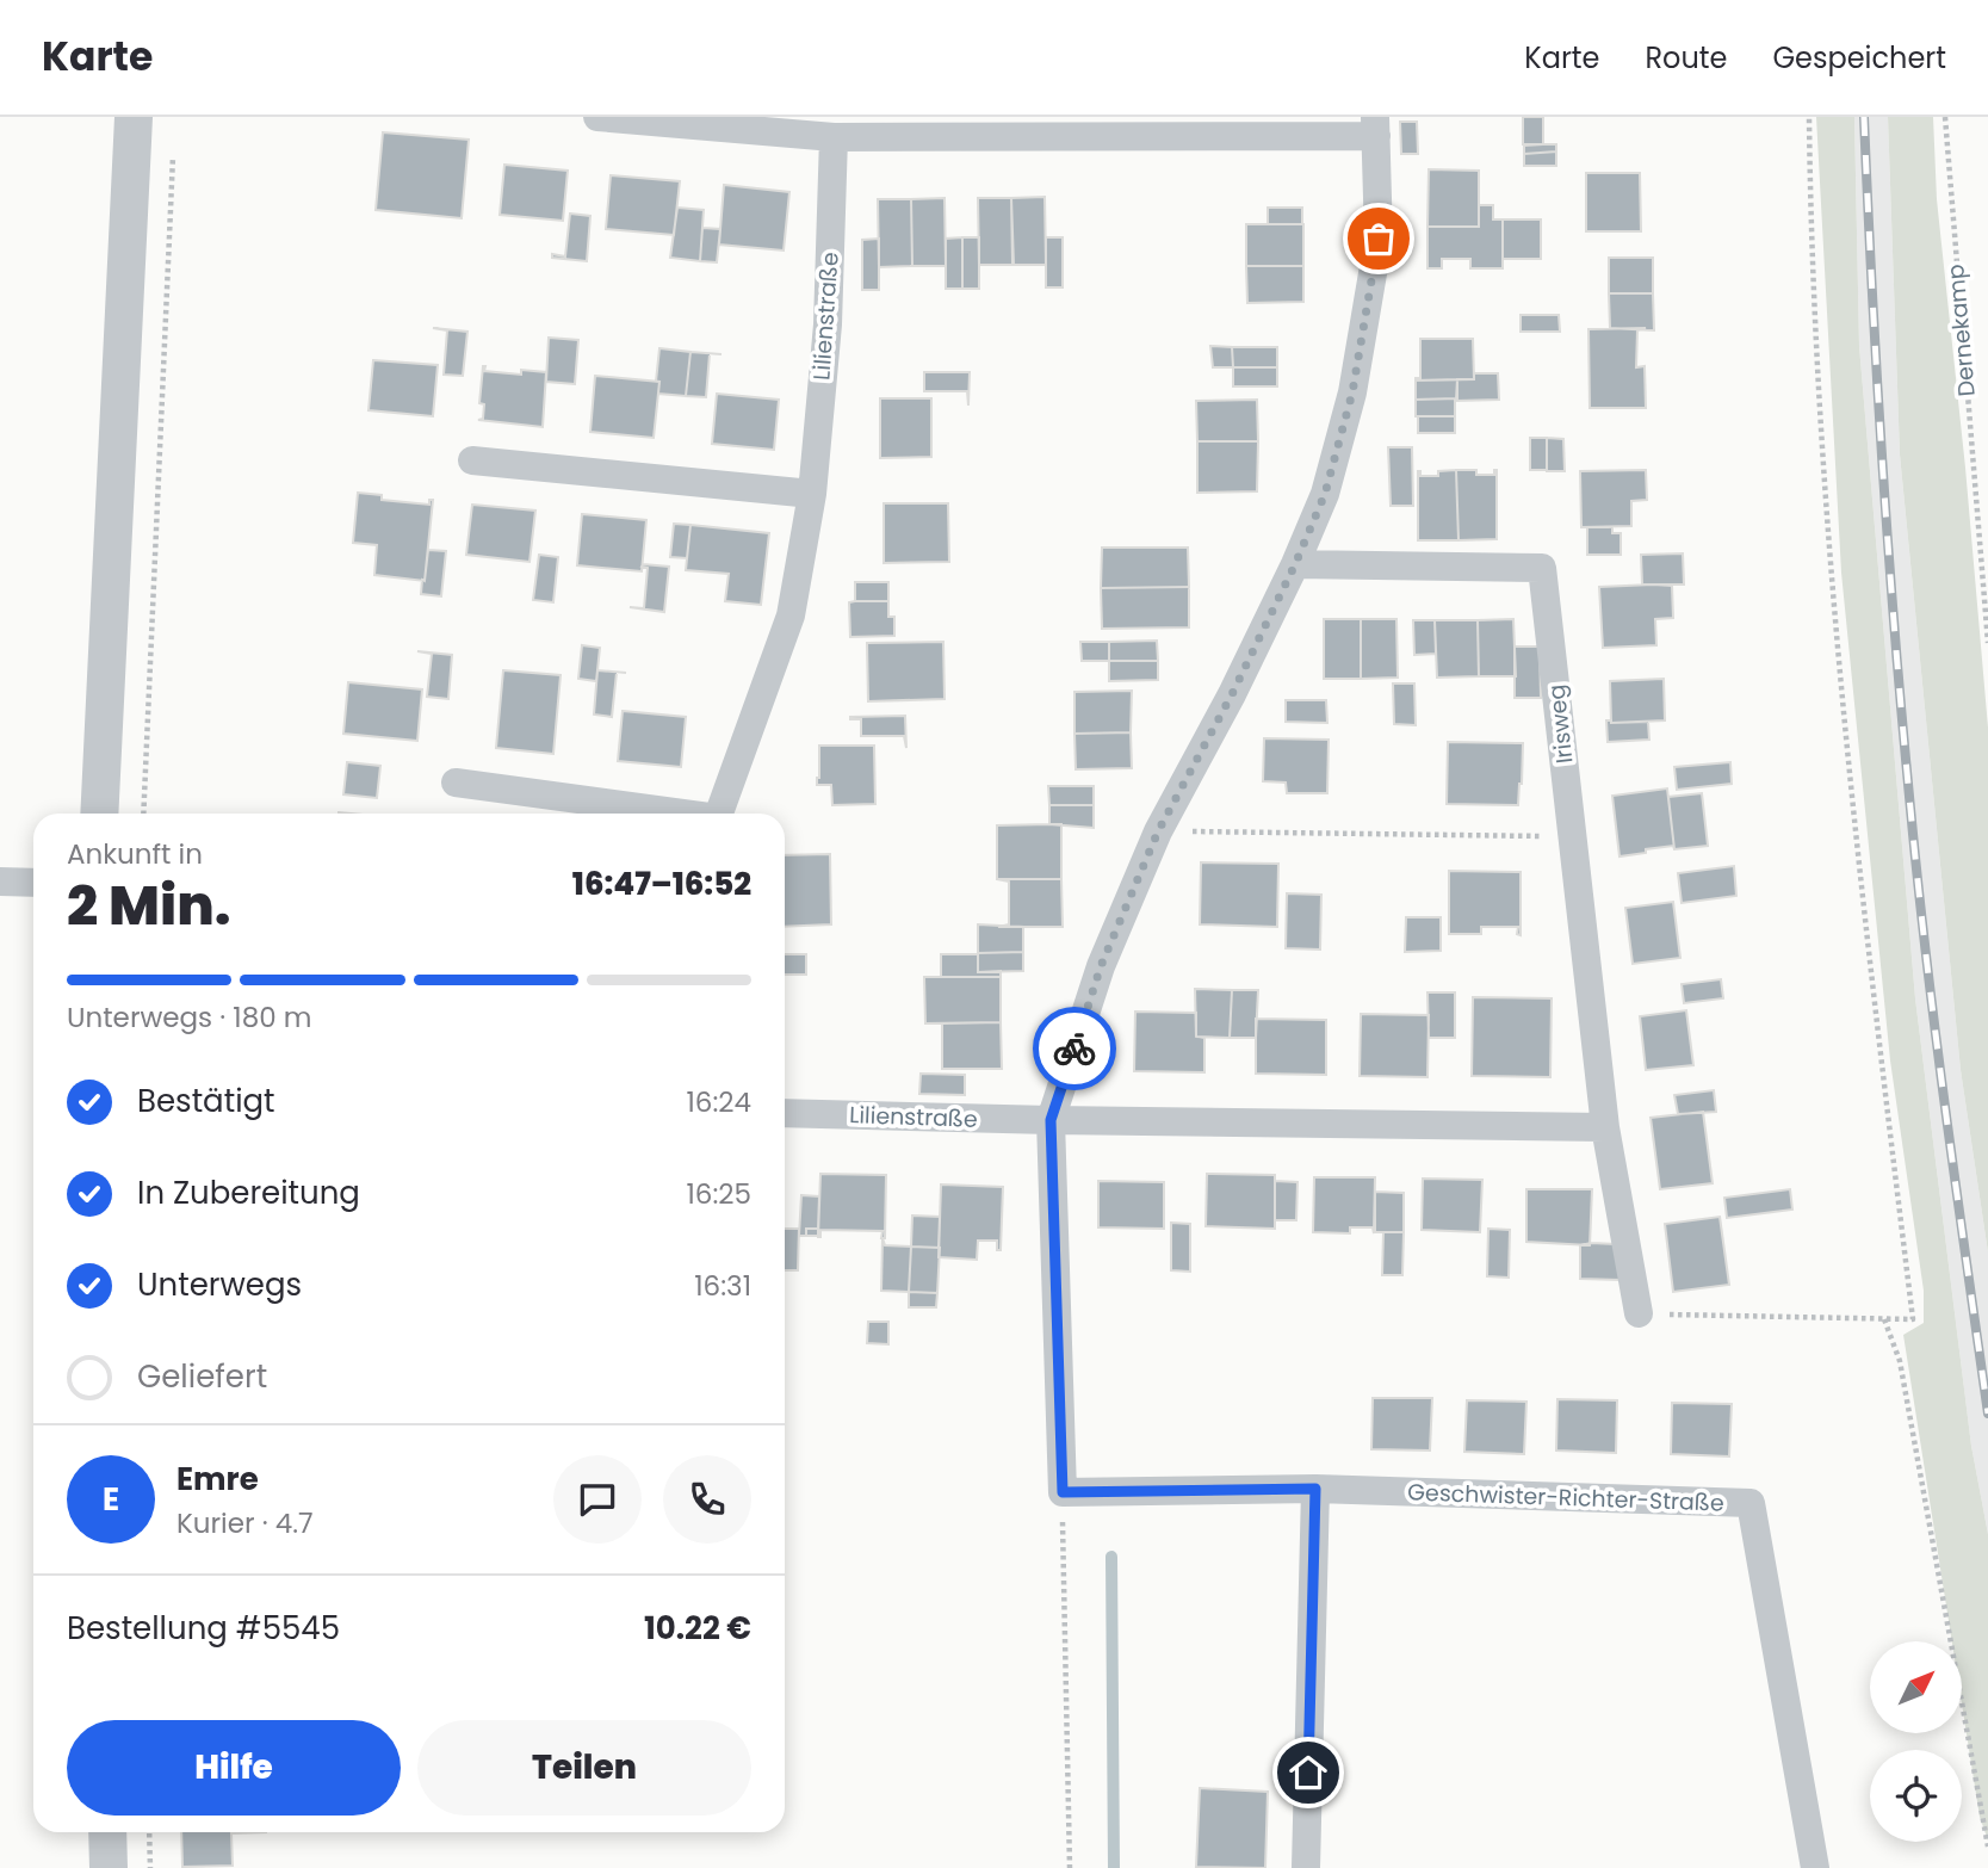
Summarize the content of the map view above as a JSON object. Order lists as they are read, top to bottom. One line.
{"streets":{"street":["Lilienstraße","Irisweg","Geschwister-Richter-Straße"],"path":["Dernekamp"]},"north":"top right","page":{"header":"Karte","nav":["Karte","Route","Gespeichert"],"heading":["2 Min.","Ankunft in","16:47–16:52"],"panel":["Emre","Kurier · 4.7","Bestellung #5545","10.22 €"],"bar":"Unterwegs · 180 m","list":[["Bestätigt","16:24"],["In Zubereitung","16:25"],["Unterwegs","16:31"],"Geliefert"],"round":"E","buttons":["Hilfe","Teilen"]}}
